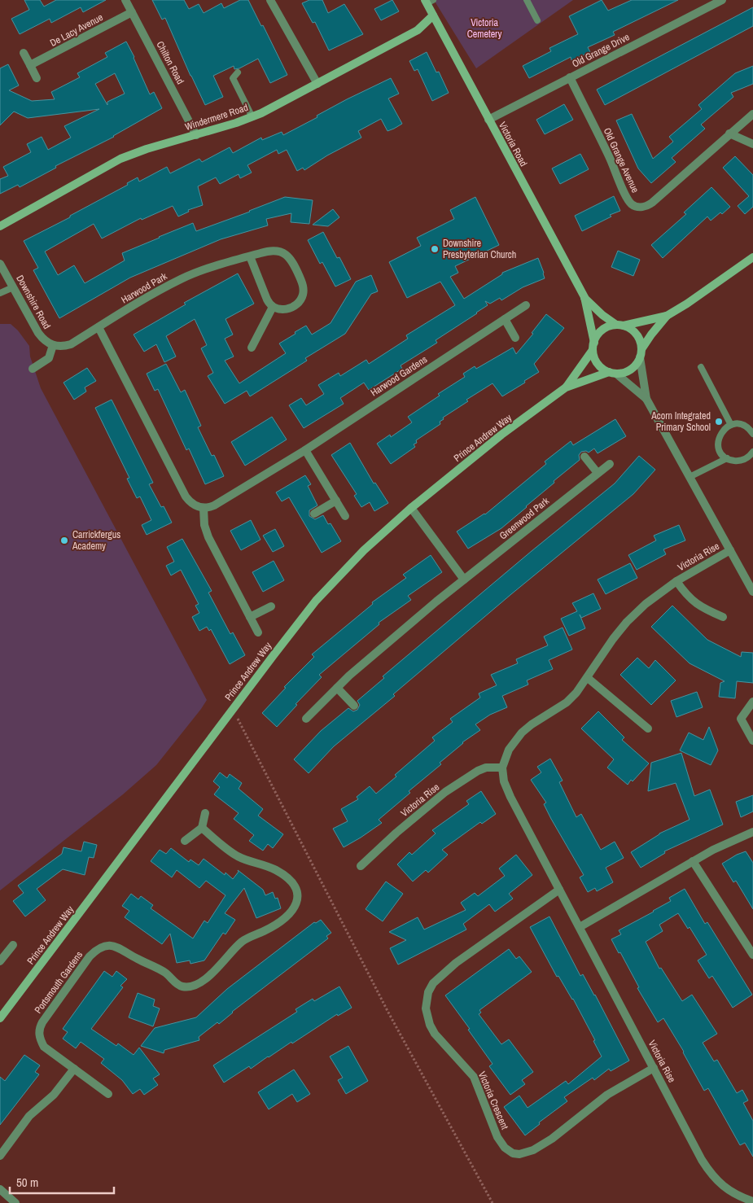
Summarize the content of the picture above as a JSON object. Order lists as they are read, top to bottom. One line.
{"streets":{"street":["De Lacy Avenue","Old Grange Drive","Chilton Road","Windermere Road","Victoria Road","Old Grange Avenue","Harwood Park","Downshire Road","Harwood Gardens","Prince Andrew Way","Greenwood Park","Victoria Rise","Portsmouth Gardens","Victoria Crescent"]},"crossings":[["De Lacy Avenue","Chilton Road"],["Old Grange Drive","Victoria Road"],["Old Grange Drive","Old Grange Avenue"],["Chilton Road","Windermere Road"],["Windermere Road","Victoria Road"],["Victoria Road","Prince Andrew Way"],["Harwood Park","Downshire Road"],["Victoria Rise","Victoria Crescent"]],"parks":["Victoria Cemetery"],"places":["Downshire Presbyterian Church","Acorn Integrated Primary School","Carrickfergus Academy"],"scale_bar":"50 m"}
